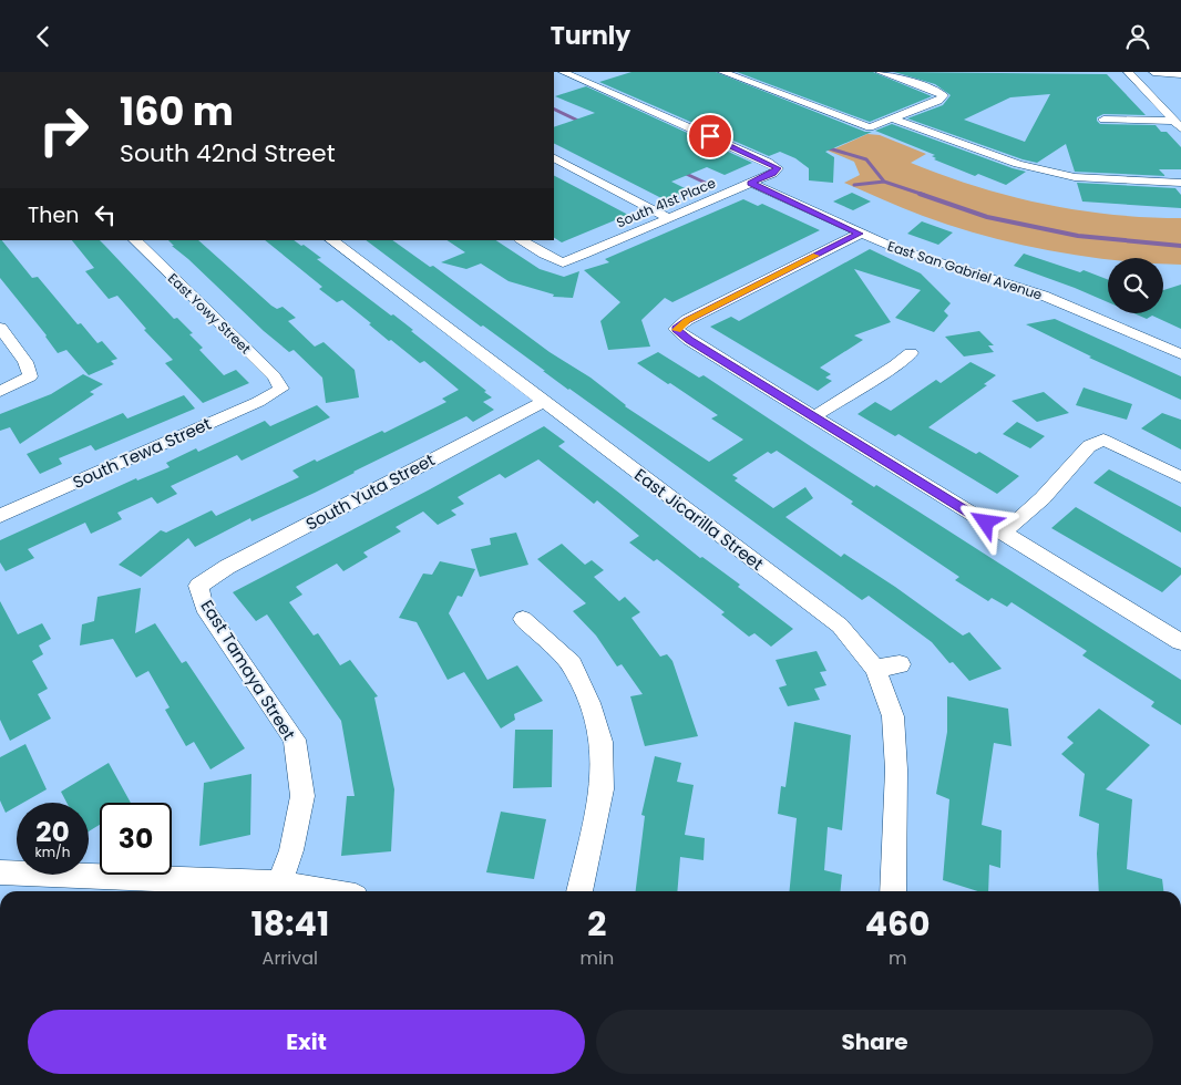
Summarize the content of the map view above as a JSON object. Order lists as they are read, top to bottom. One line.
{"streets":{"street":["South 41st Place","East San Gabriel Avenue","East Yowy Street","South Tewa Street","South Yuta Street","East Jicarilla Street","East Tamaya Street"]},"crossings":[["South 41st Place","East San Gabriel Avenue"],["East Yowy Street","South Tewa Street"],["South Yuta Street","East Jicarilla Street"],["South Yuta Street","East Tamaya Street"]],"page":{"header":"Turnly","turn":["160 m","South 42nd Street"],"then":"Then","speed":"20 km/h","limit":"30","eta":["18:41","Arrival","2","min","460","m"],"buttons":["Exit","Share"]}}
